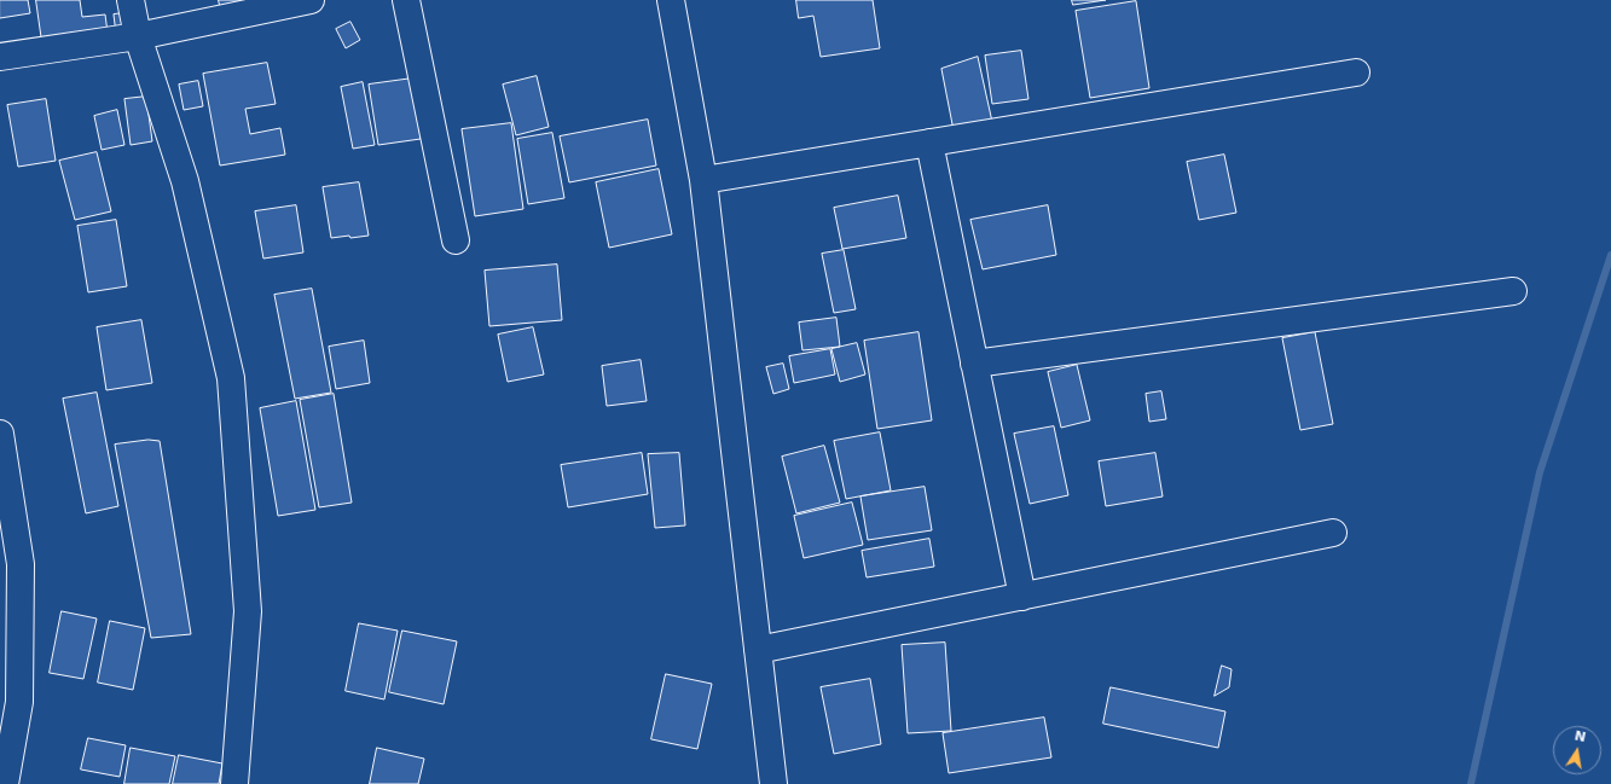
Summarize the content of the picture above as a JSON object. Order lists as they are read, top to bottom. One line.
{"north":"top"}
